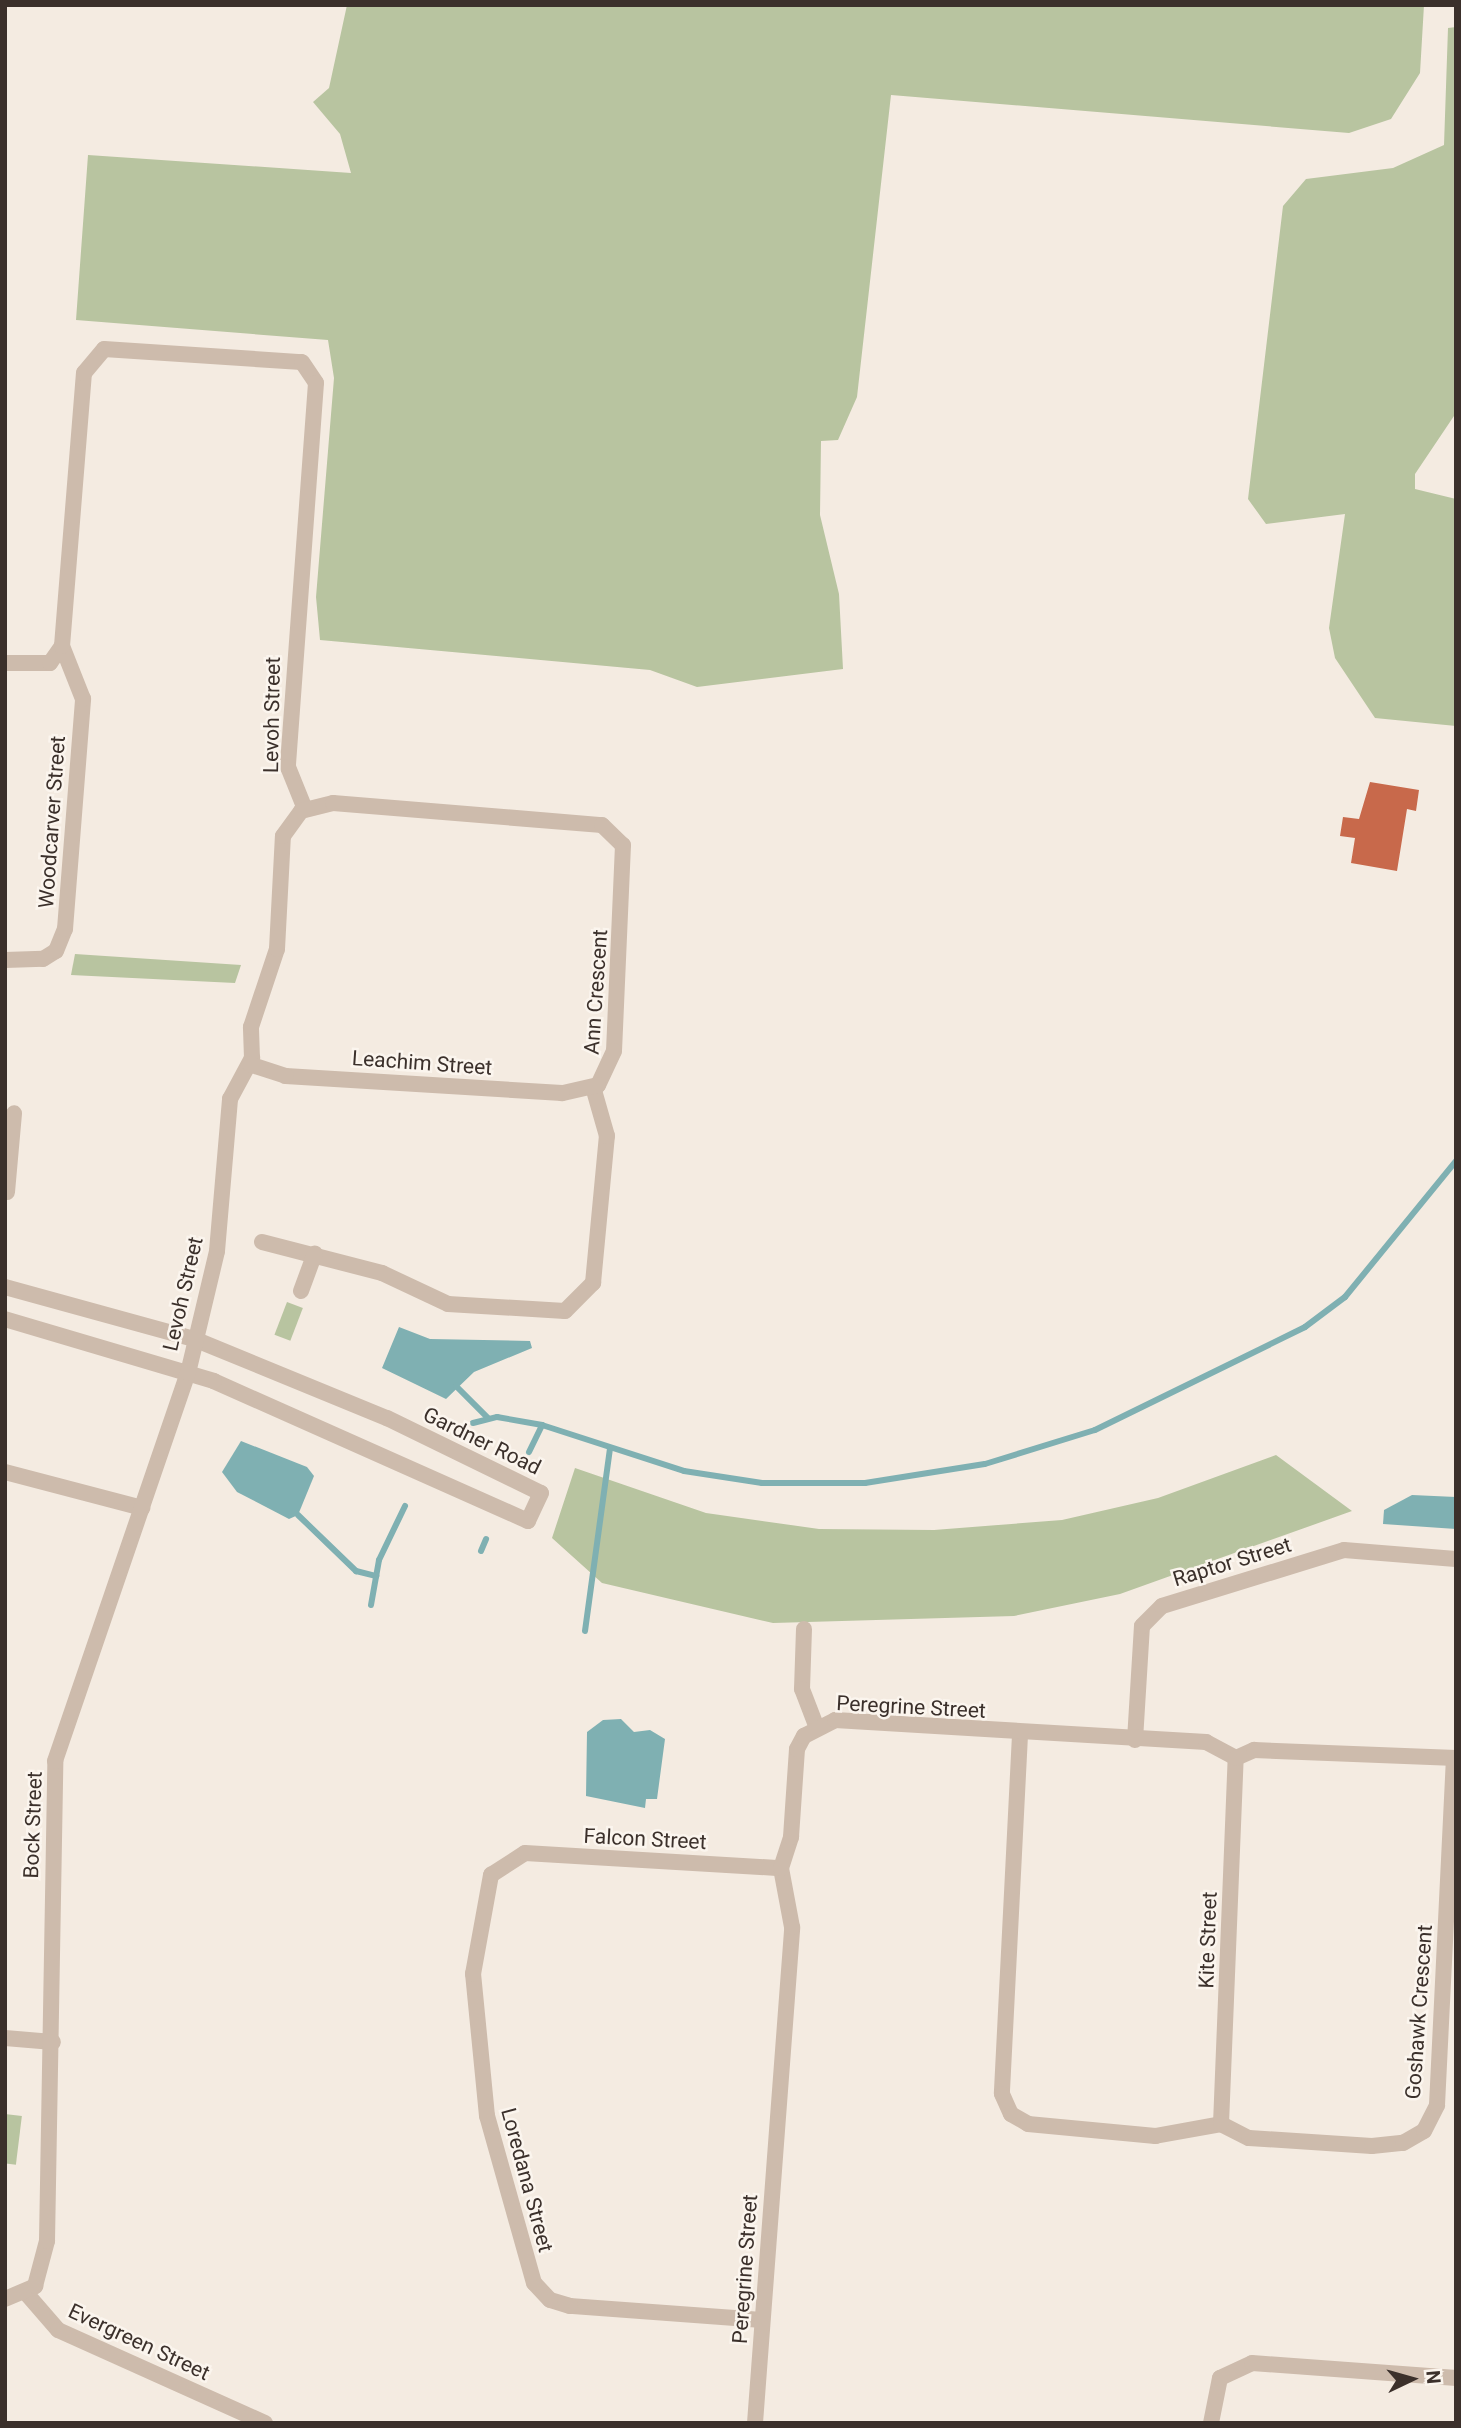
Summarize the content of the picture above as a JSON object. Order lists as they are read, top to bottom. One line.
{"streets":{"street":["Levoh Street","Woodcarver Street","Ann Crescent","Leachim Street","Gardner Road","Raptor Street","Peregrine Street","Bock Street","Falcon Street","Kite Street","Goshawk Crescent","Loredana Street","Evergreen Street"]},"crossings":[["Levoh Street","Woodcarver Street"],["Levoh Street","Ann Crescent"],["Levoh Street","Leachim Street"],["Levoh Street","Gardner Road"],["Levoh Street","Bock Street"],["Ann Crescent","Leachim Street"],["Gardner Road","Bock Street"],["Raptor Street","Peregrine Street"],["Peregrine Street","Falcon Street"],["Peregrine Street","Kite Street"],["Peregrine Street","Loredana Street"],["Bock Street","Evergreen Street"],["Falcon Street","Loredana Street"],["Kite Street","Goshawk Crescent"]],"north":"right"}
